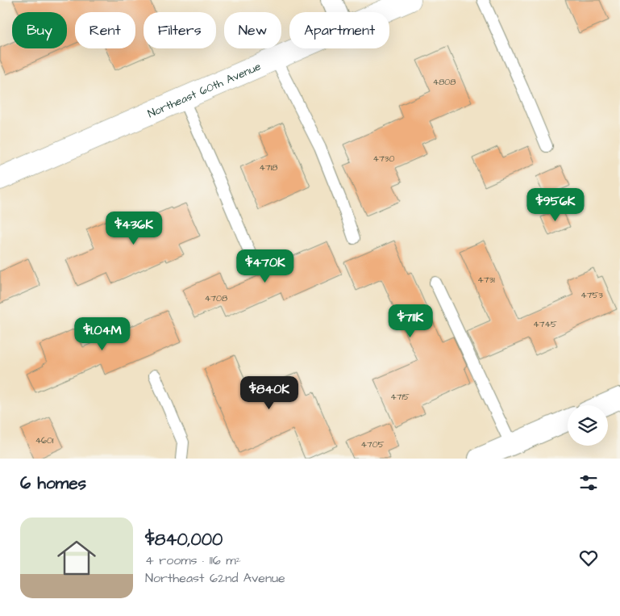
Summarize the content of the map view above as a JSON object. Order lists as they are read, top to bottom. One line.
{"streets":{"street":["Northeast 60th Avenue"]},"house_numbers":["4808","4730","4718","4731","4753","4708","4745","4715","4601","4705"],"page":{"chip":["Buy","Rent","Filters","New","Apartment"],"price":["$956K","$436K","$470K","$711K","$1.04M","$840K"],"heading":"6 homes","list":[{"name":"$840,000","note":"4 rooms · 116 m² · Northeast 62nd Avenue"}]}}
